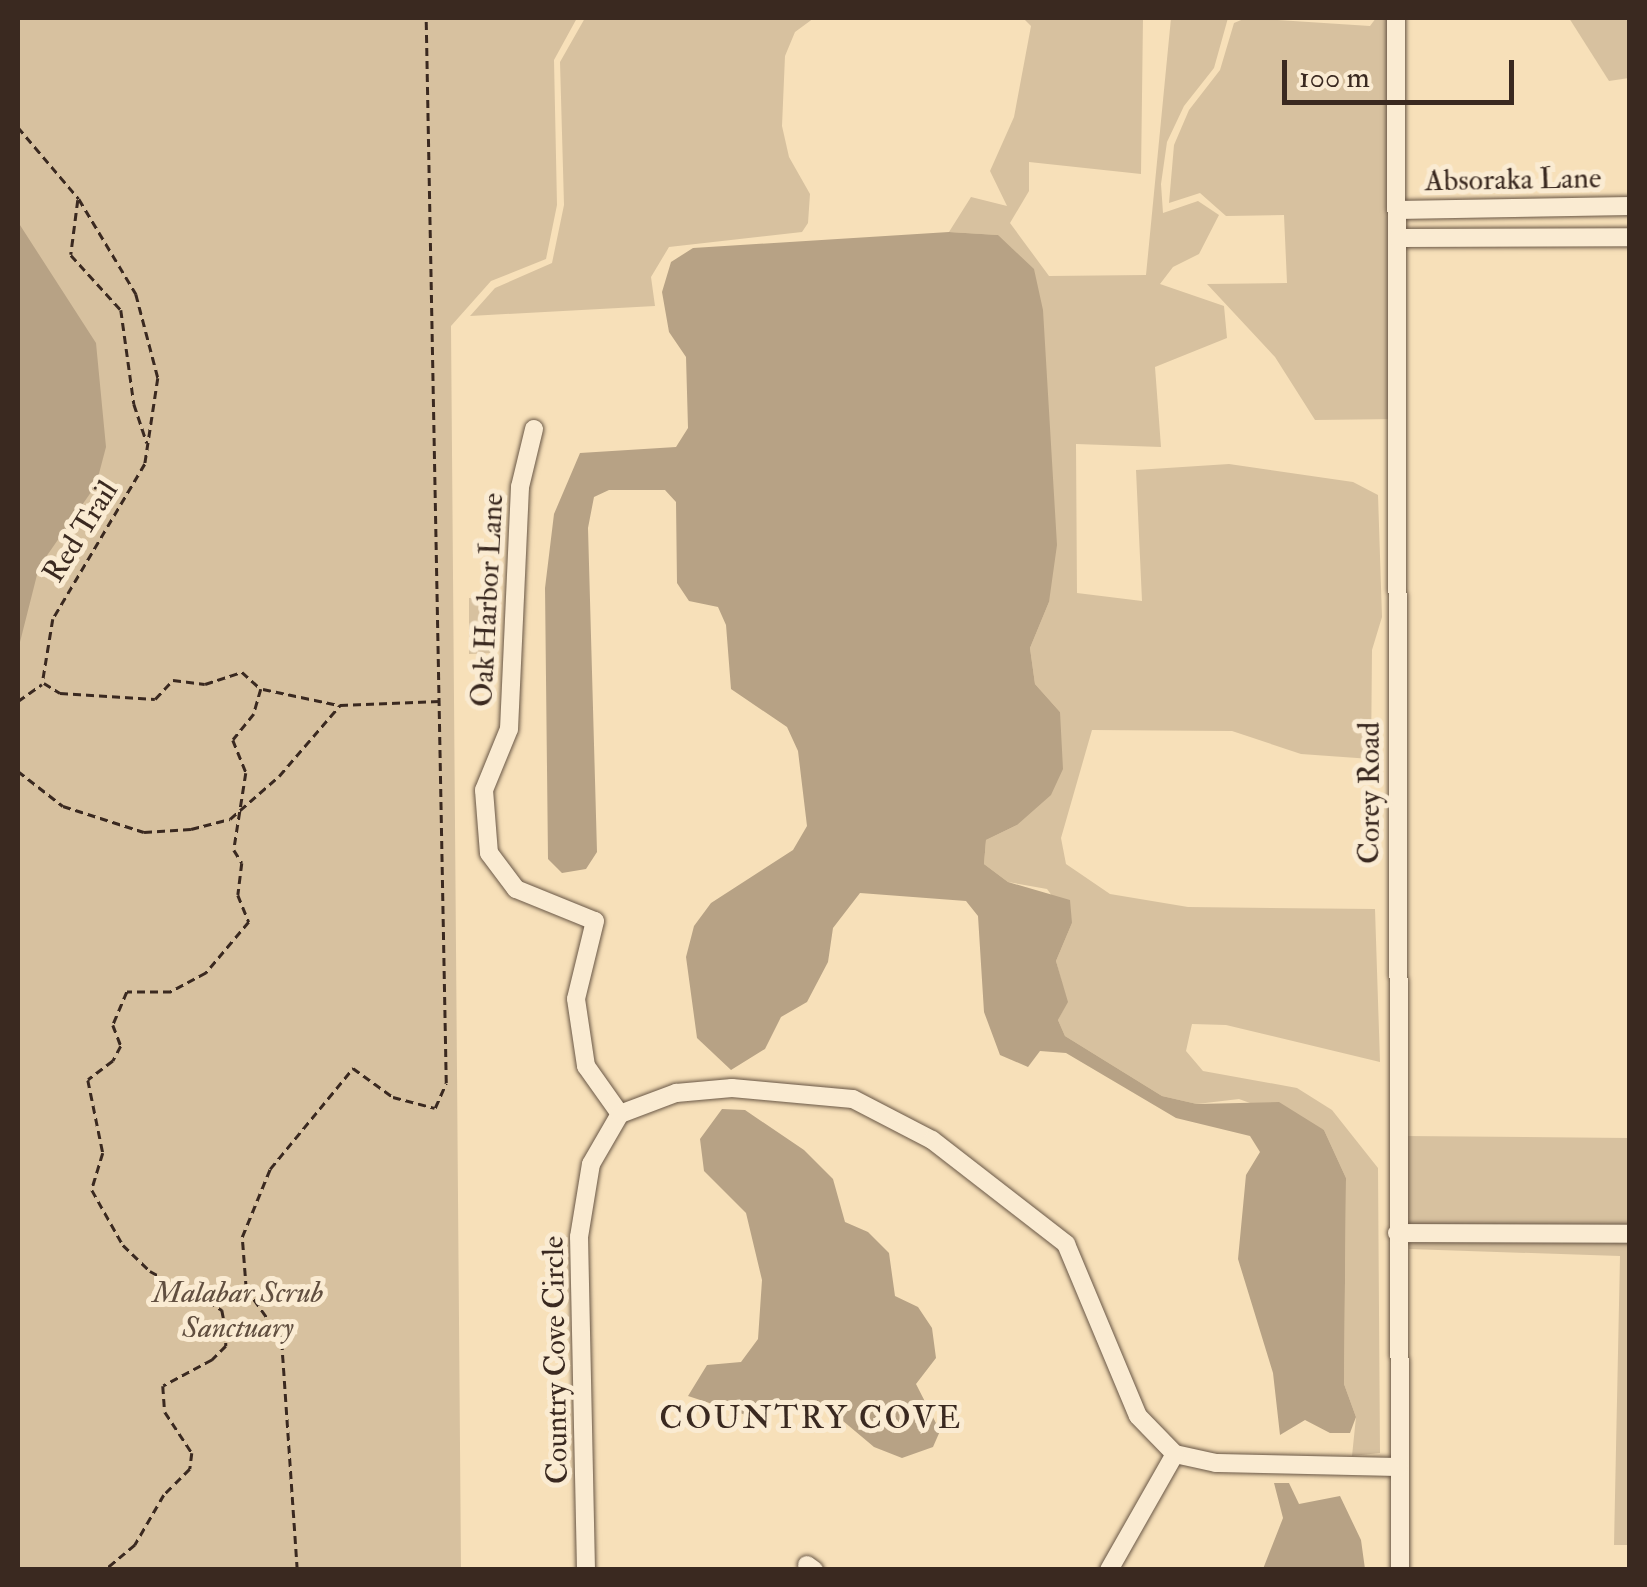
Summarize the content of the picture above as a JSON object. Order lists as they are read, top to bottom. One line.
{"streets":{"street":["Absoraka Lane","Oak Harbor Lane","Corey Road","Country Cove Circle"],"path":["Red Trail"]},"crossings":[["Absoraka Lane","Corey Road"],["Oak Harbor Lane","Country Cove Circle"]],"districts":["COUNTRY COVE"],"parks":["Malabar Scrub Sanctuary"],"scale_bar":"100 m"}
